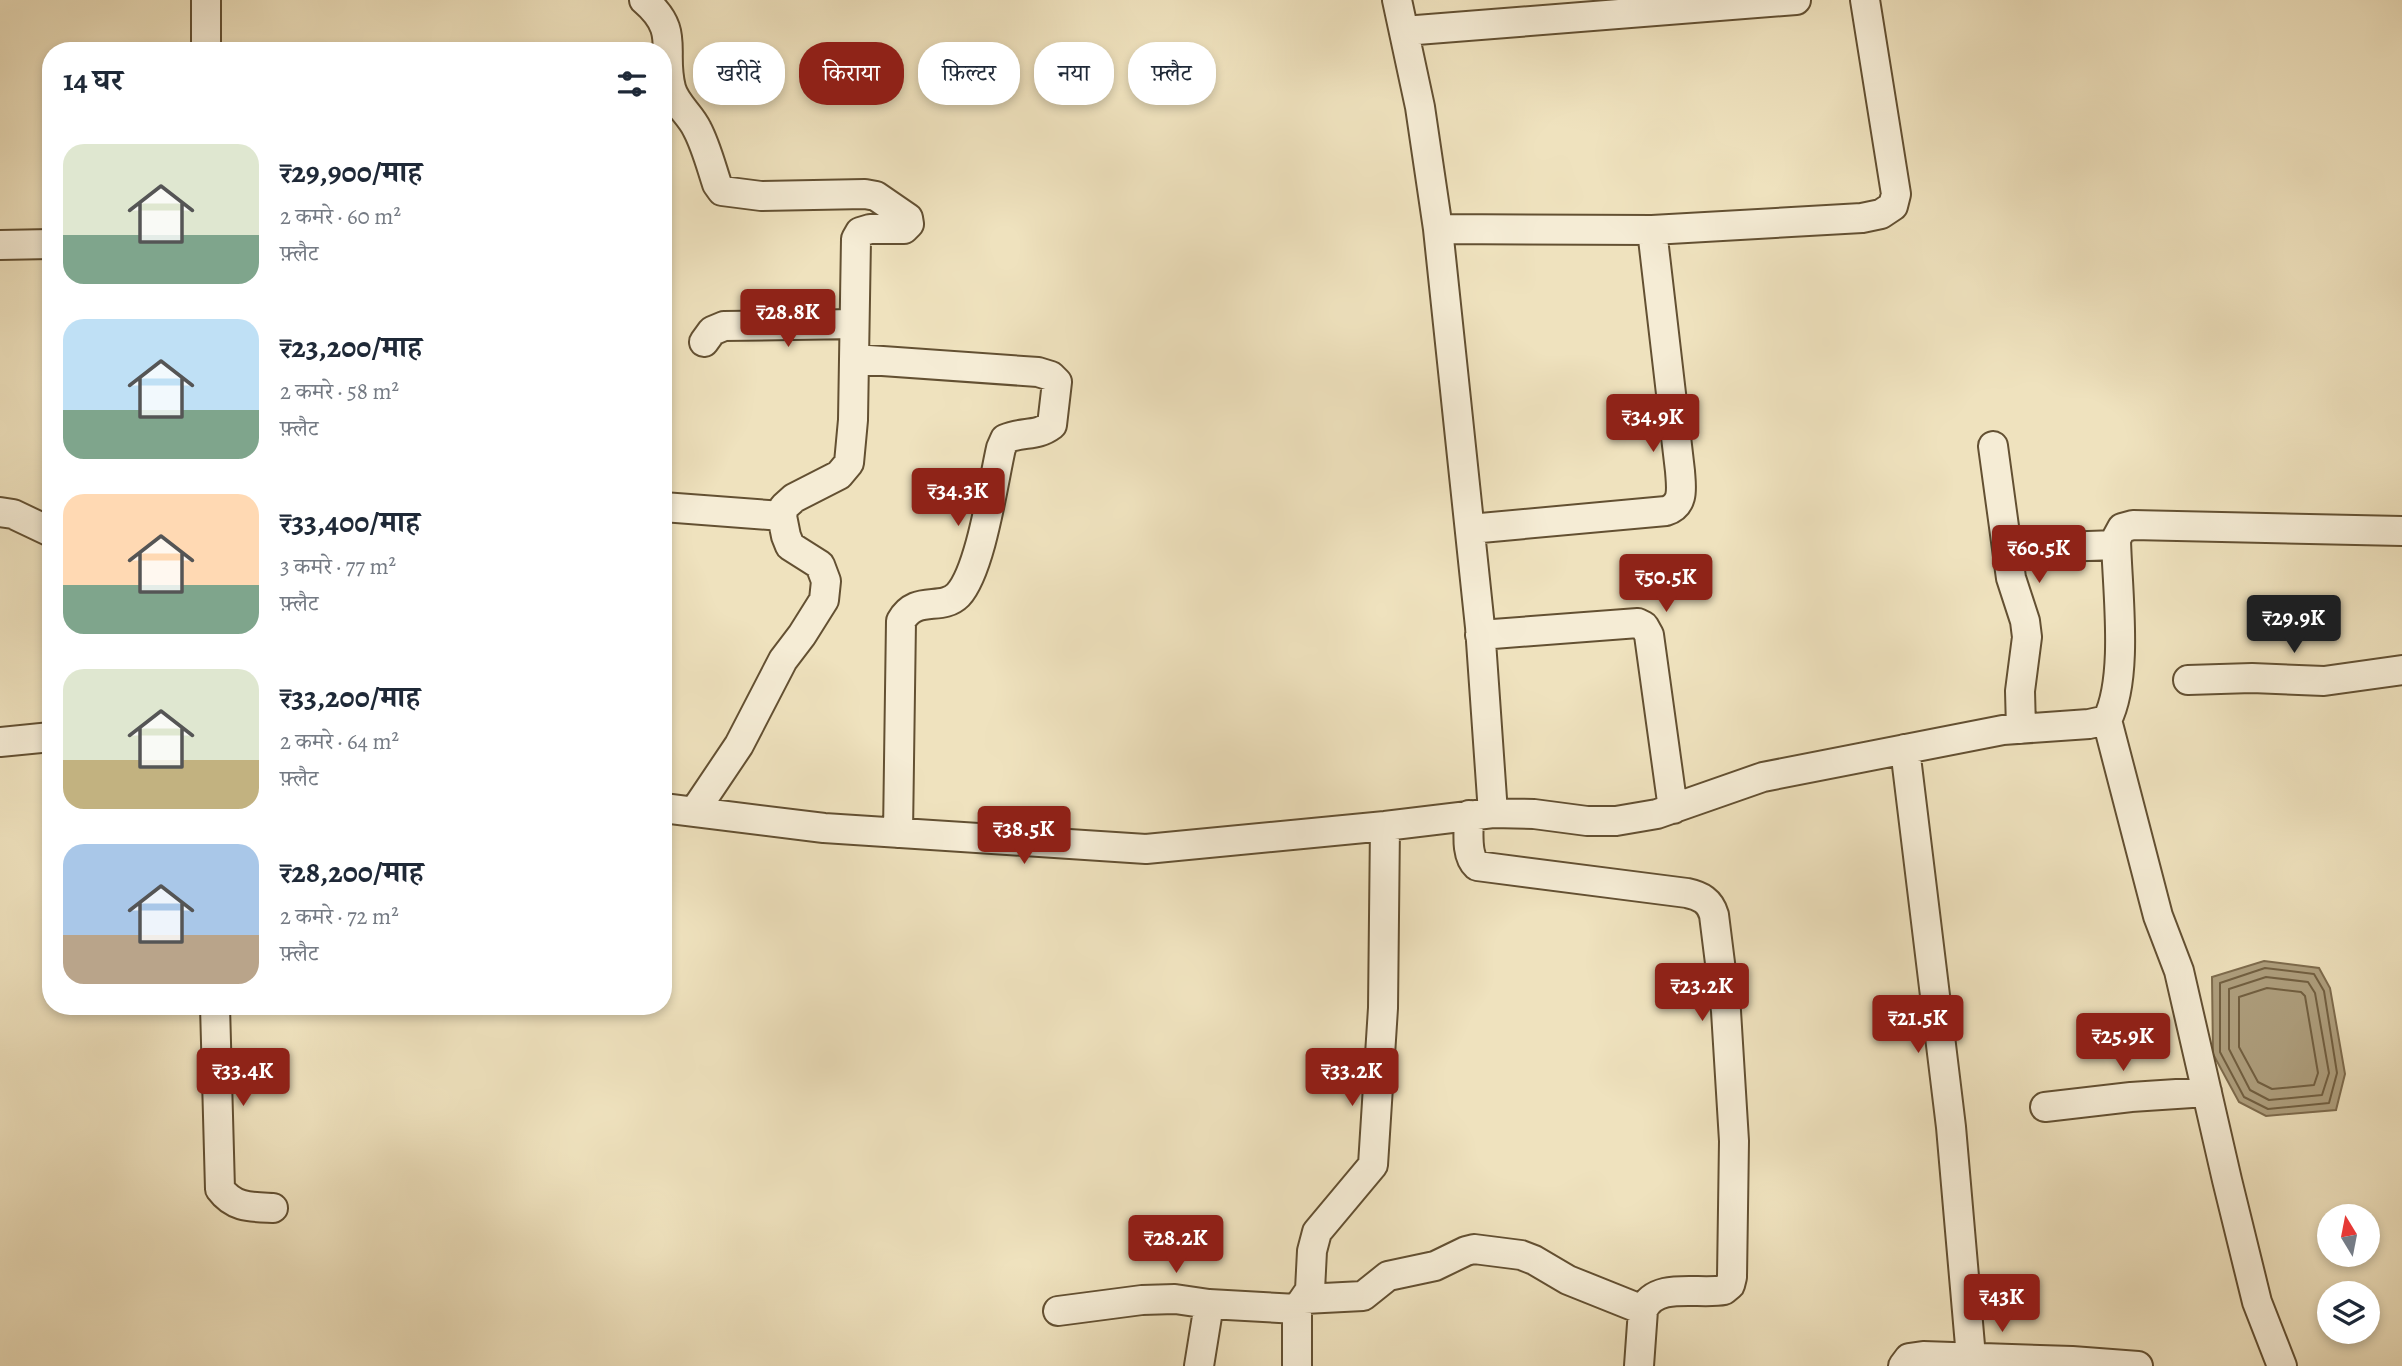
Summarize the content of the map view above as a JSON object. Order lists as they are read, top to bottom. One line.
{"north":"top","page":{"chip":["खरीदें","किराया","फ़िल्टर","नया","फ़्लैट"],"heading":"14 घर","list":[{"name":"₹29,900/माह","note":"2 कमरे · 60 m² · फ़्लैट"},{"name":"₹23,200/माह","note":"2 कमरे · 58 m² · फ़्लैट"},{"name":"₹33,400/माह","note":"3 कमरे · 77 m² · फ़्लैट"},{"name":"₹33,200/माह","note":"2 कमरे · 64 m² · फ़्लैट"},{"name":"₹28,200/माह","note":"2 कमरे · 72 m² · फ़्लैट"}],"price":["₹28.8K","₹34.9K","₹34.3K","₹60.5K","₹50.5K","₹29.9K","₹38.5K","₹23.2K","₹21.5K","₹25.9K","₹33.4K","₹33.2K","₹28.2K","₹43K"]}}
